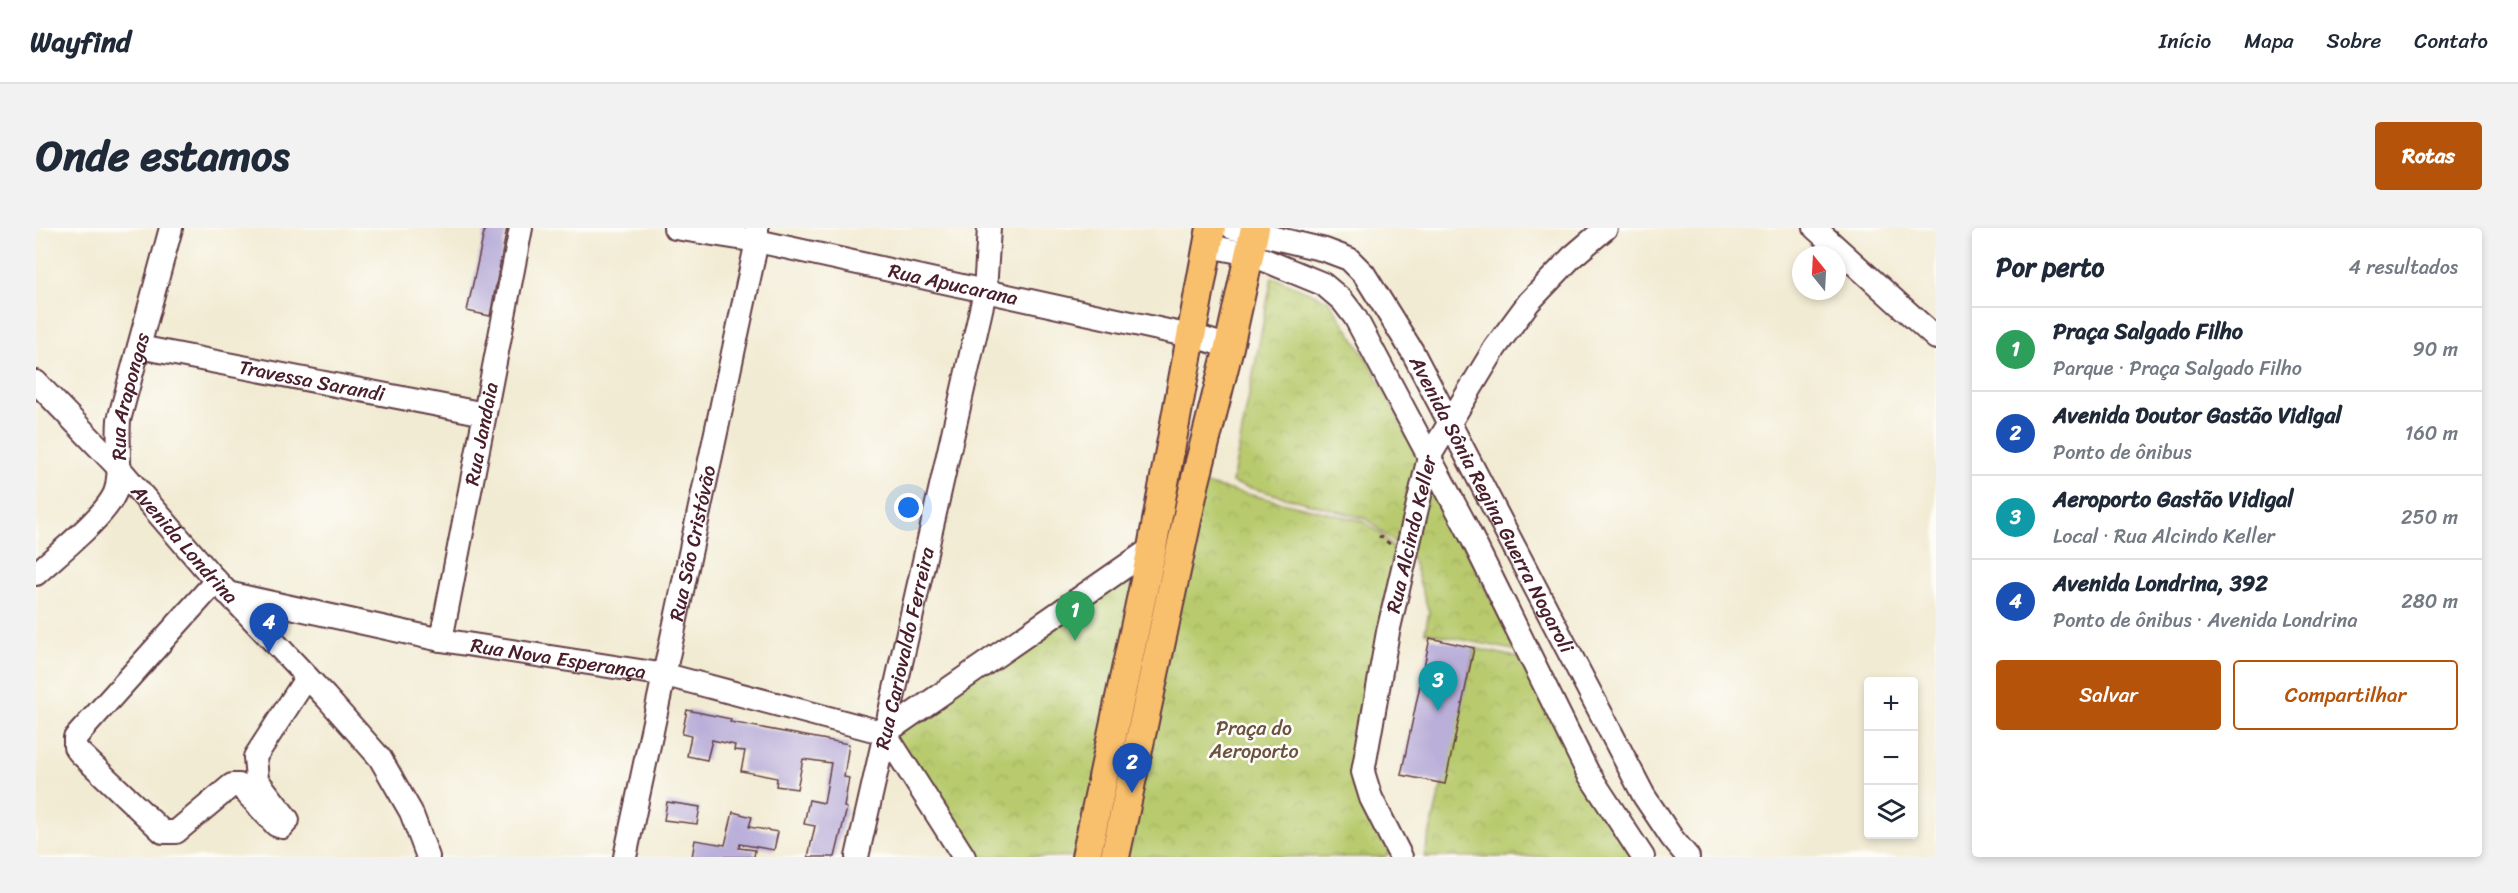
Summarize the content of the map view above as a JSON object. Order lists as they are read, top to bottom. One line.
{"streets":{"street":["Rua Apucarana","Travessa Sarandi","Rua Arapongas","Rua Jandaia","Avenida Sônia Regina Guerra Nogaroli","Rua Alcindo Keller","Rua São Cristóvão","Avenida Londrina","Rua Cariovaldo Ferreira","Rua Nova Esperança"]},"crossings":[["Rua Apucarana","Rua São Cristóvão"],["Rua Apucarana","Rua Cariovaldo Ferreira"],["Travessa Sarandi","Rua Arapongas"],["Travessa Sarandi","Rua Jandaia"],["Rua Arapongas","Avenida Londrina"],["Rua Jandaia","Rua Nova Esperança"],["Avenida Sônia Regina Guerra Nogaroli","Rua Alcindo Keller"],["Rua São Cristóvão","Rua Nova Esperança"],["Avenida Londrina","Rua Nova Esperança"],["Rua Cariovaldo Ferreira","Rua Nova Esperança"]],"parks":["Praça do Aeroporto"],"north":"top","page":{"header":"Wayfind","nav":["Início","Mapa","Sobre","Contato"],"title":"Onde estamos","buttons":["Rotas",["Salvar","Compartilhar"]],"heading":["Por perto","4 resultados"],"list":[{"mark":"1","name":"Praça Salgado Filho","note":"Parque · Praça Salgado Filho","value":"90 m"},{"mark":"2","name":"Avenida Doutor Gastão Vidigal","note":"Ponto de ônibus","value":"160 m"},{"mark":"3","name":"Aeroporto Gastão Vidigal","note":"Local · Rua Alcindo Keller","value":"250 m"},{"mark":"4","name":"Avenida Londrina, 392","note":"Ponto de ônibus · Avenida Londrina","value":"280 m"}],"pins":["1","4","3","2"],"map_buttons":["+","−"]}}
